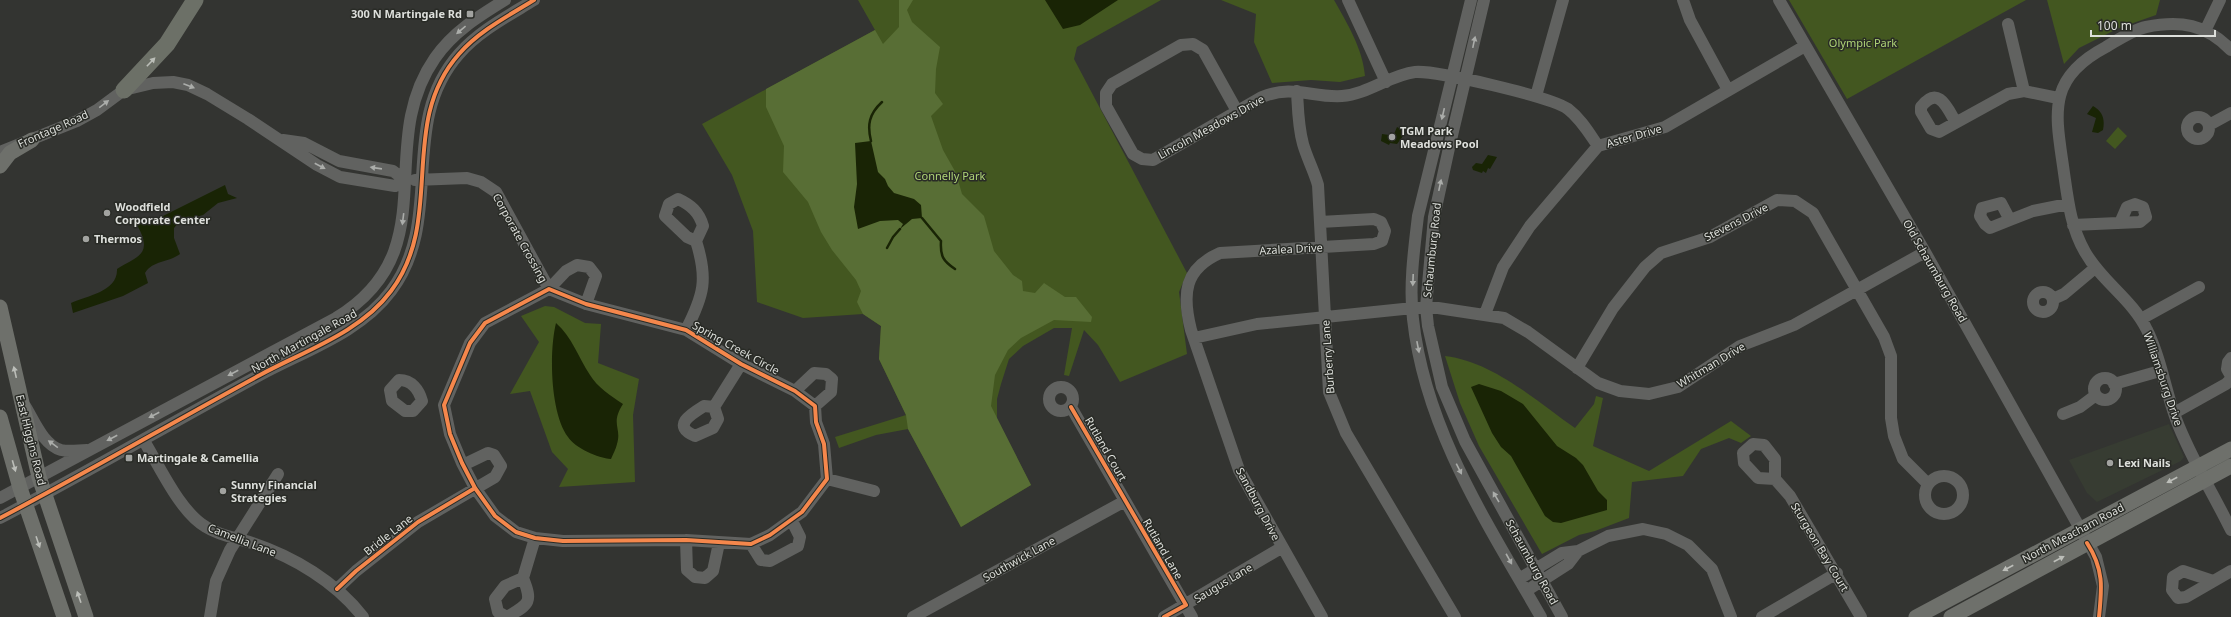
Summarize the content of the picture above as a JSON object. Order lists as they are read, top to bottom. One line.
{"streets":{"main road":["East Higgins Road","North Meacham Road"],"street":["Lincoln Meadows Drive","Frontage Road","Aster Drive","Stevens Drive","Corporate Crossing","Azalea Drive","Schaumburg Road","Old Schaumburg Road","North Martingale Road","Spring Creek Circle","Burberry Lane","Whitman Drive","Williamsburg Drive","Rutland Court","Sandburg Drive","Bridle Lane","Camellia Lane","Sturgeon Bay Court","Rutland Lane","Southwick Lane","Saugus Lane"]},"crossings":[["Lincoln Meadows Drive","Aster Drive"],["Lincoln Meadows Drive","Schaumburg Road"],["Lincoln Meadows Drive","Burberry Lane"],["Aster Drive","Old Schaumburg Road"],["Aster Drive","Whitman Drive"],["Stevens Drive","Whitman Drive"],["Corporate Crossing","North Martingale Road"],["Corporate Crossing","Spring Creek Circle"],["Azalea Drive","Burberry Lane"],["Azalea Drive","Whitman Drive"],["Azalea Drive","Sandburg Drive"],["Schaumburg Road","Whitman Drive"],["Old Schaumburg Road","Whitman Drive"],["Old Schaumburg Road","North Meacham Road"],["North Martingale Road","East Higgins Road"],["North Martingale Road","Camellia Lane"],["Burberry Lane","Whitman Drive"],["Whitman Drive","Sandburg Drive"],["Williamsburg Drive","North Meacham Road"],["Rutland Court","Rutland Lane"],["Rutland Court","Southwick Lane"],["Sandburg Drive","Saugus Lane"],["Bridle Lane","Camellia Lane"],["Rutland Lane","Southwick Lane"],["Rutland Lane","Saugus Lane"]],"one_way":["Frontage Road"],"parks":["Olympic Park","Connelly Park"],"places":{"transit":["300 N Martingale Rd","Martingale & Camellia"],"other":["TGM Park Meadows Pool","Woodfield Corporate Center","Thermos","Lexi Nails","Sunny Financial Strategies"]},"scale_bar":"100 m"}
